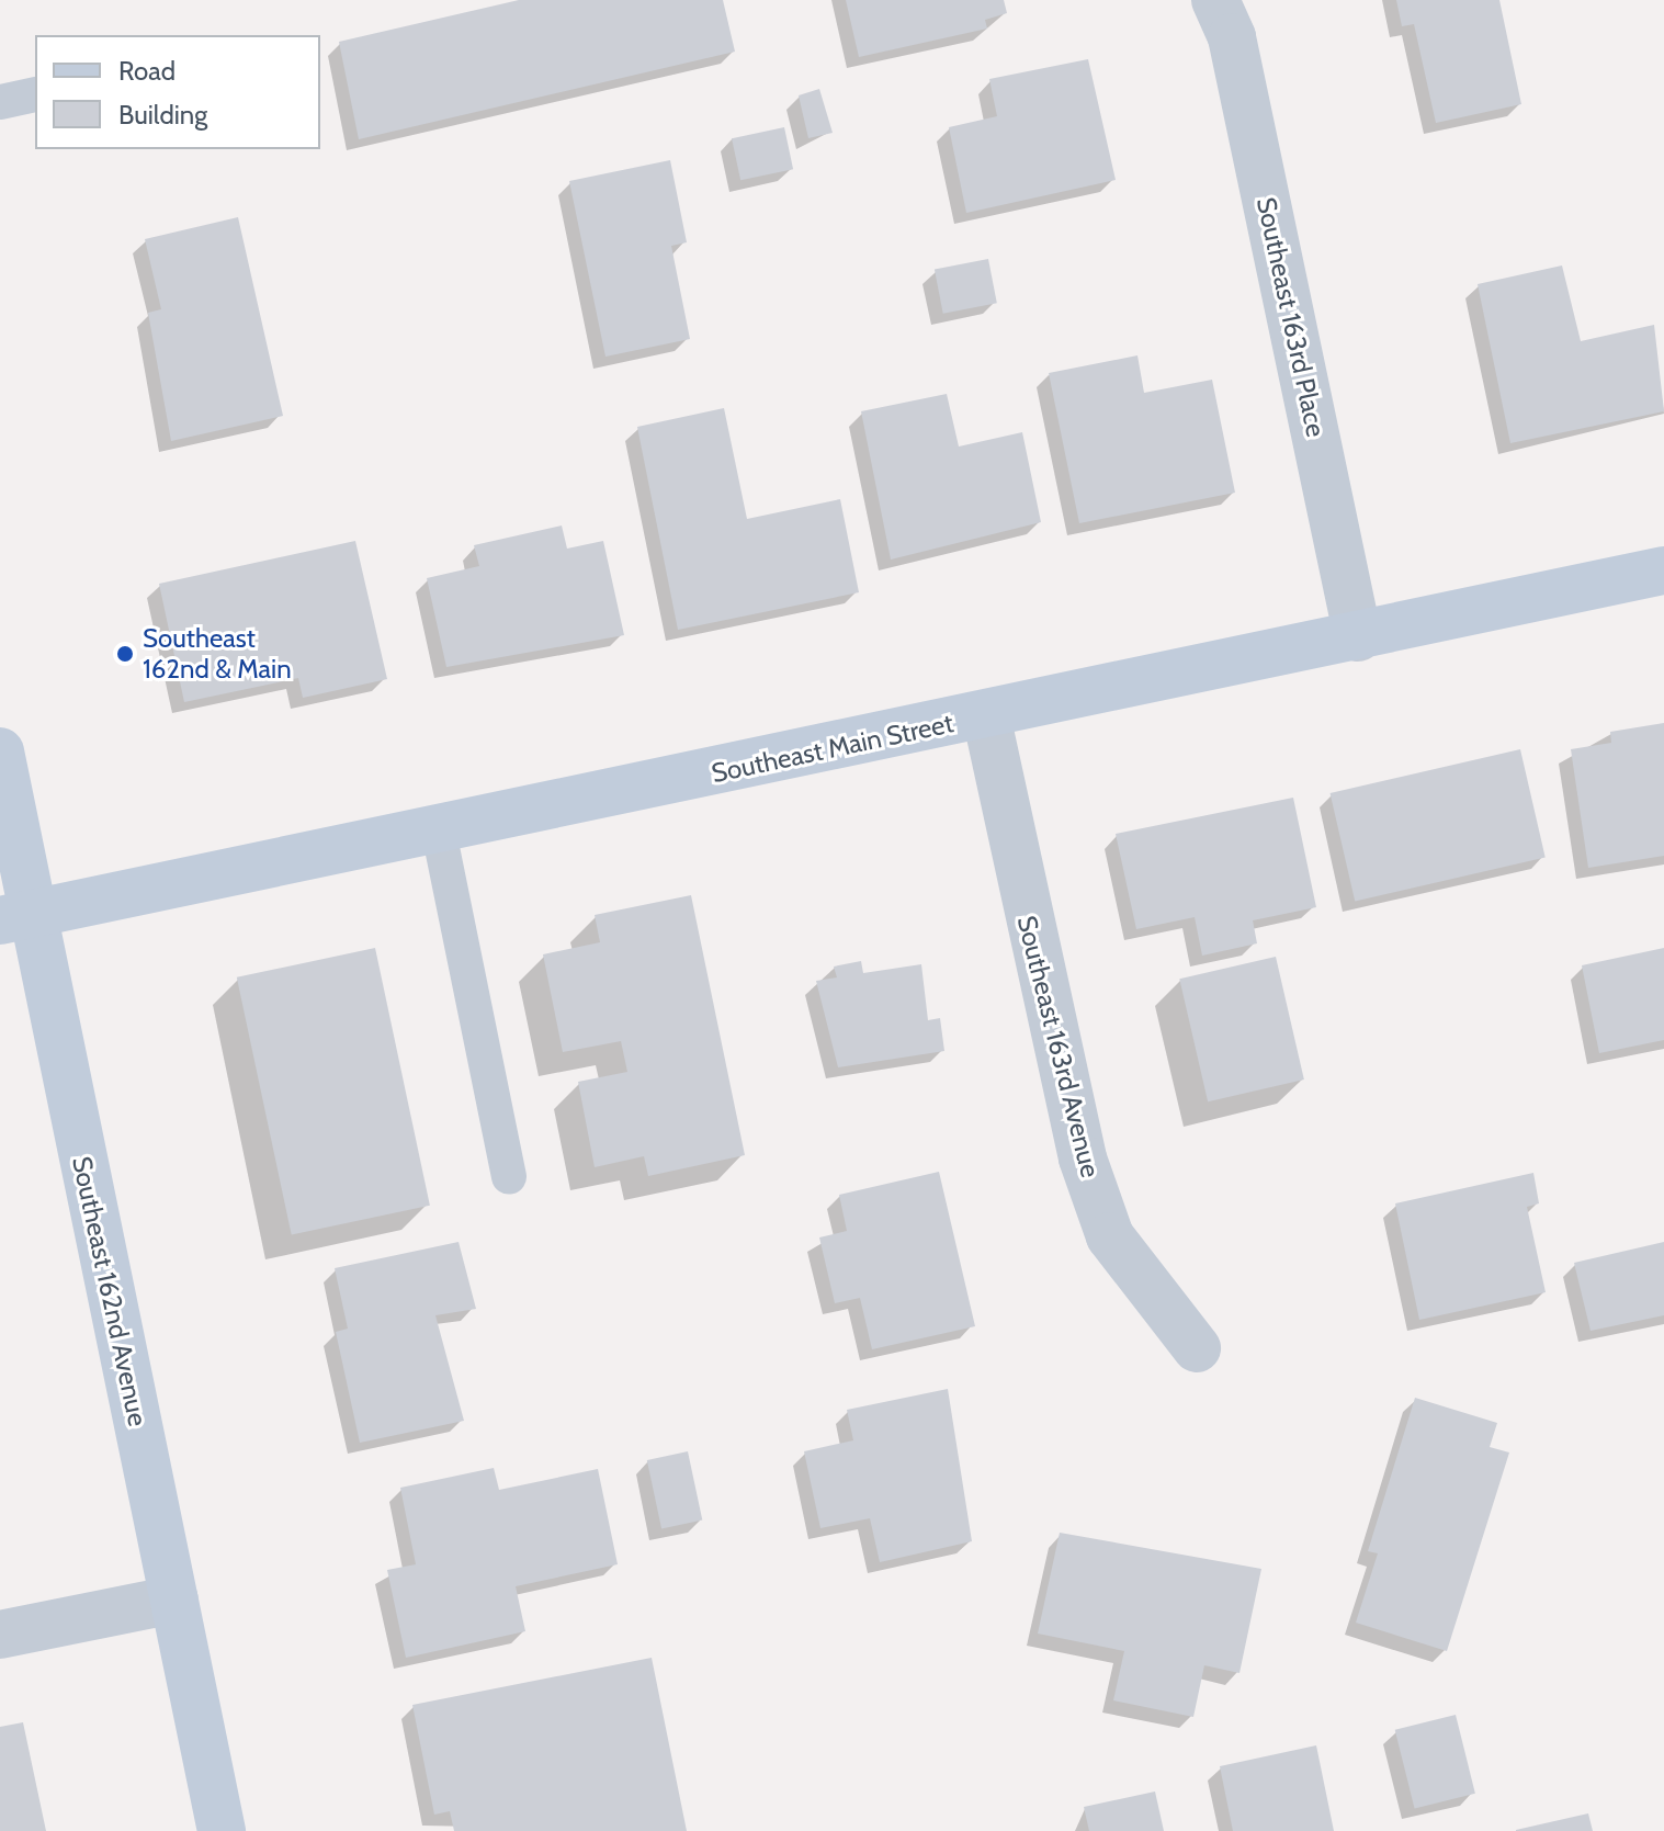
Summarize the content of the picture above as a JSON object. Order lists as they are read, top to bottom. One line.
{"streets":{"street":["Southeast 163rd Place","Southeast Main Street","Southeast 163rd Avenue","Southeast 162nd Avenue"]},"crossings":[["Southeast 163rd Place","Southeast Main Street"],["Southeast Main Street","Southeast 163rd Avenue"],["Southeast Main Street","Southeast 162nd Avenue"]],"places":["Southeast 162nd & Main"],"legend":["Road","Building"]}
